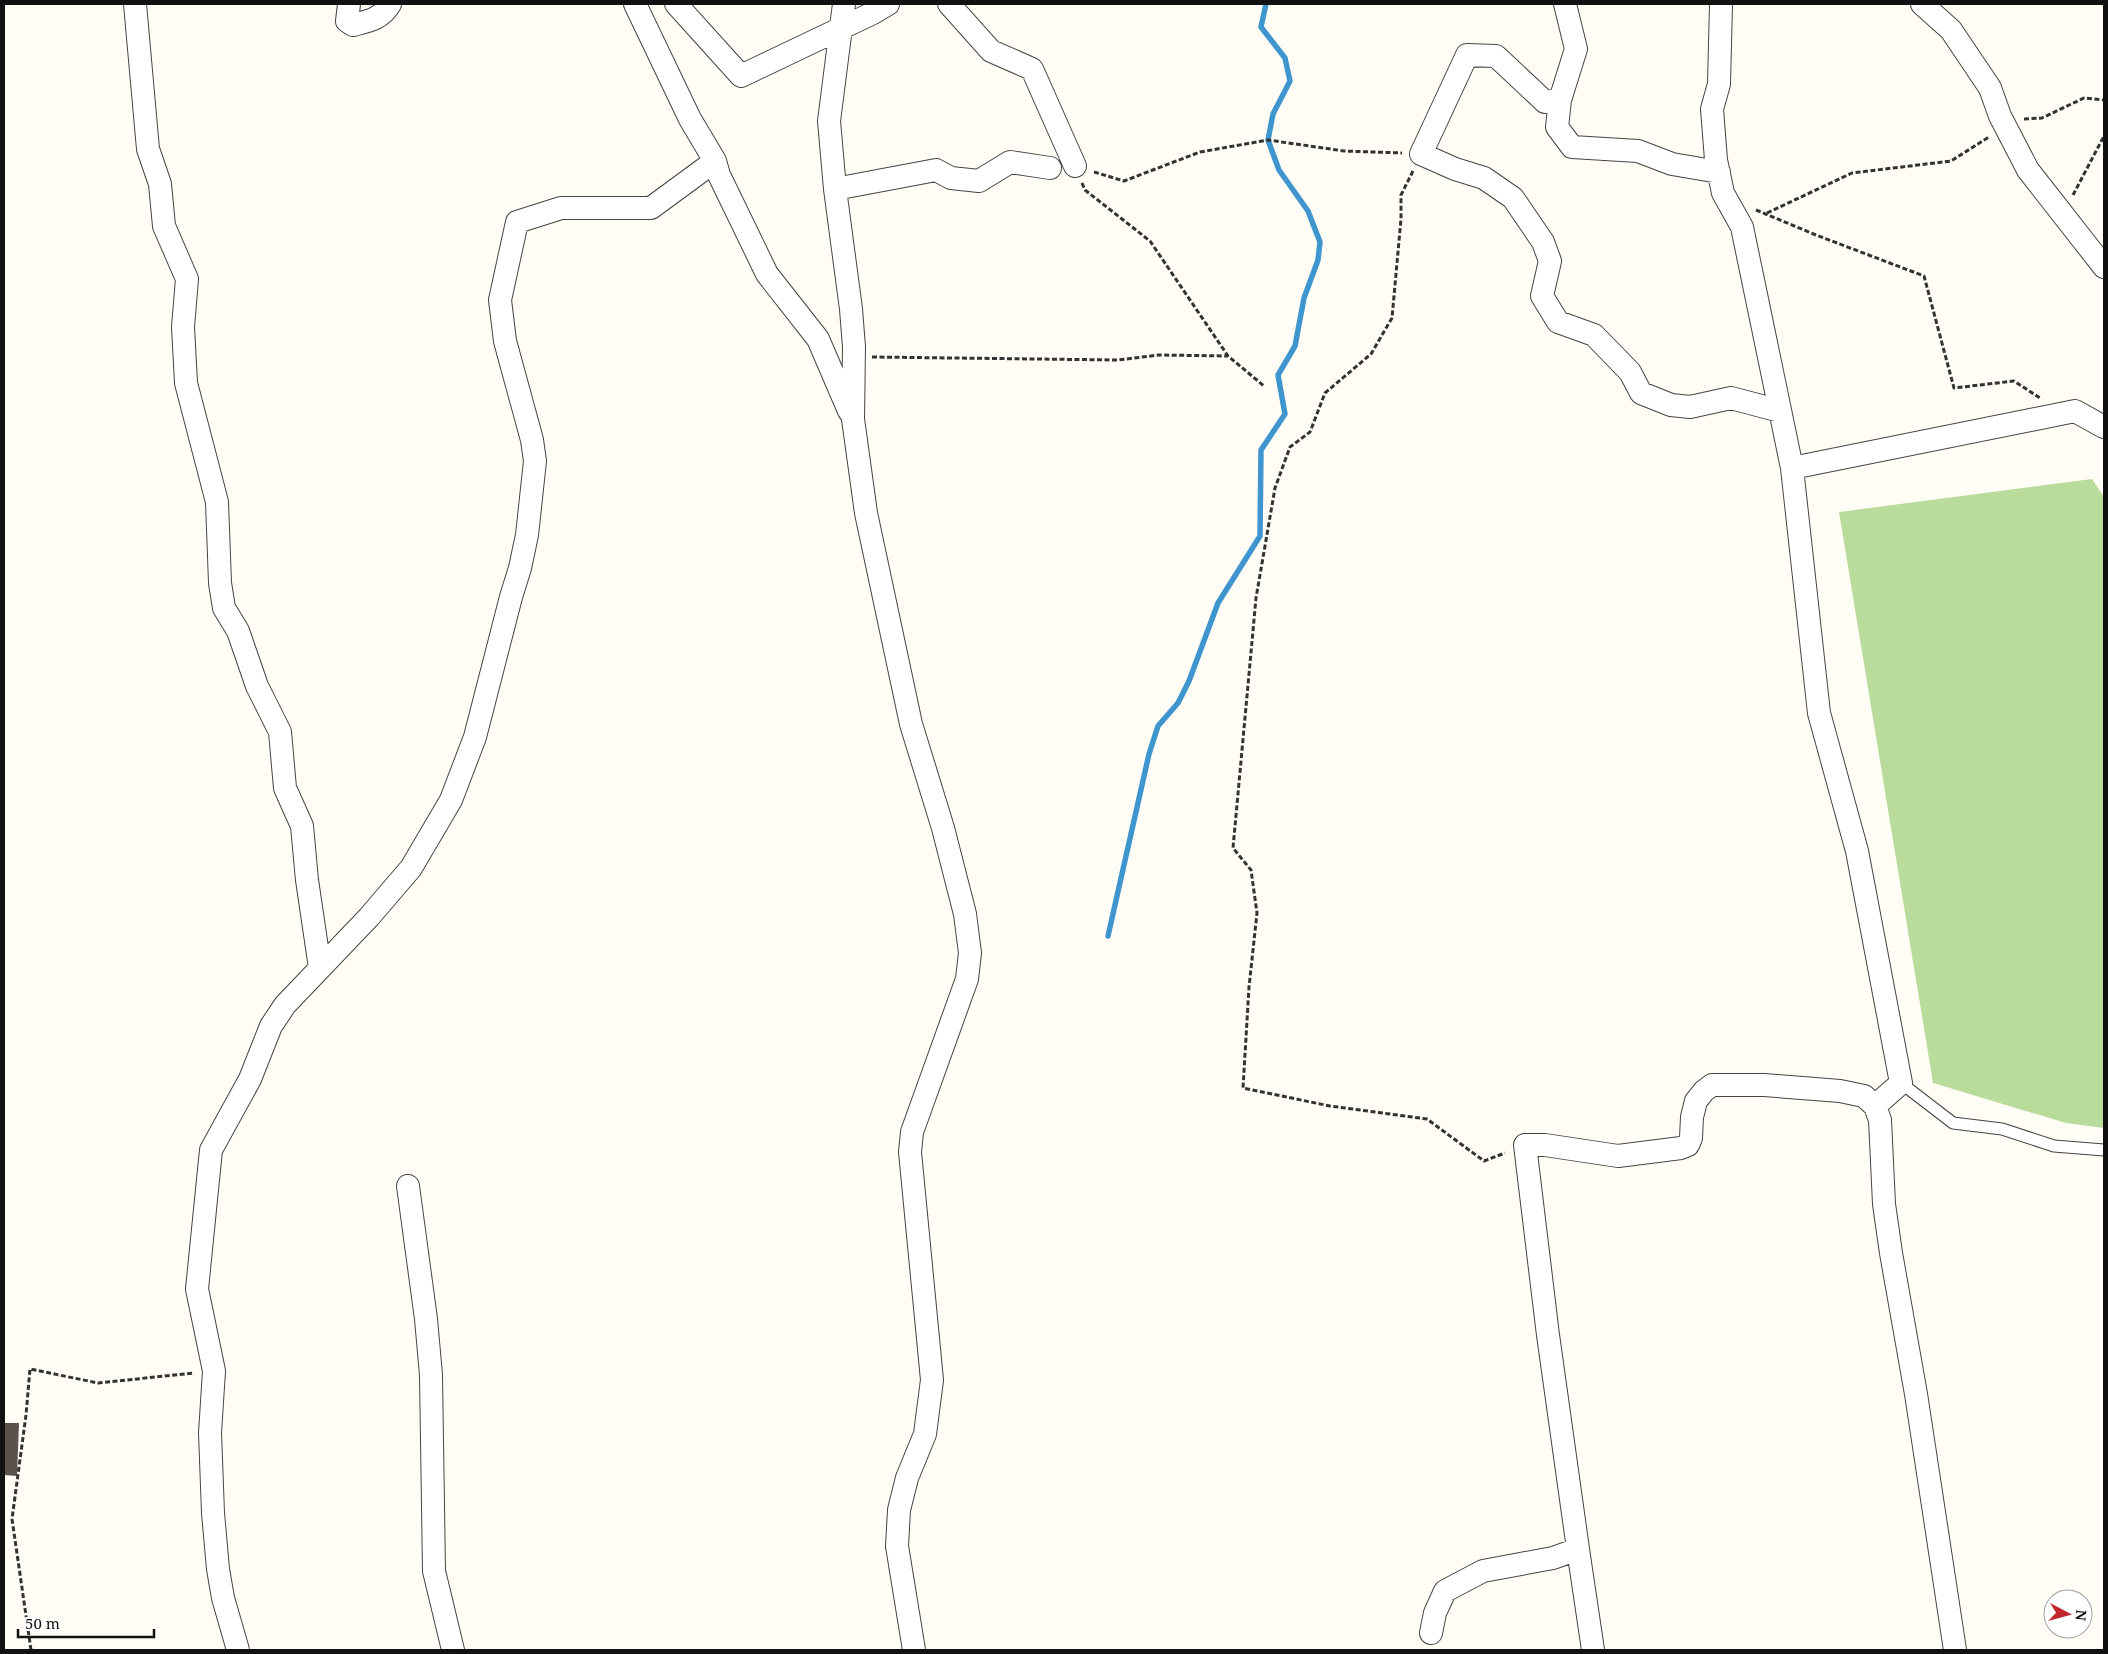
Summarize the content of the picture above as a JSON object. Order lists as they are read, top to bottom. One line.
{"scale_bar":"50 m","north":"right"}
